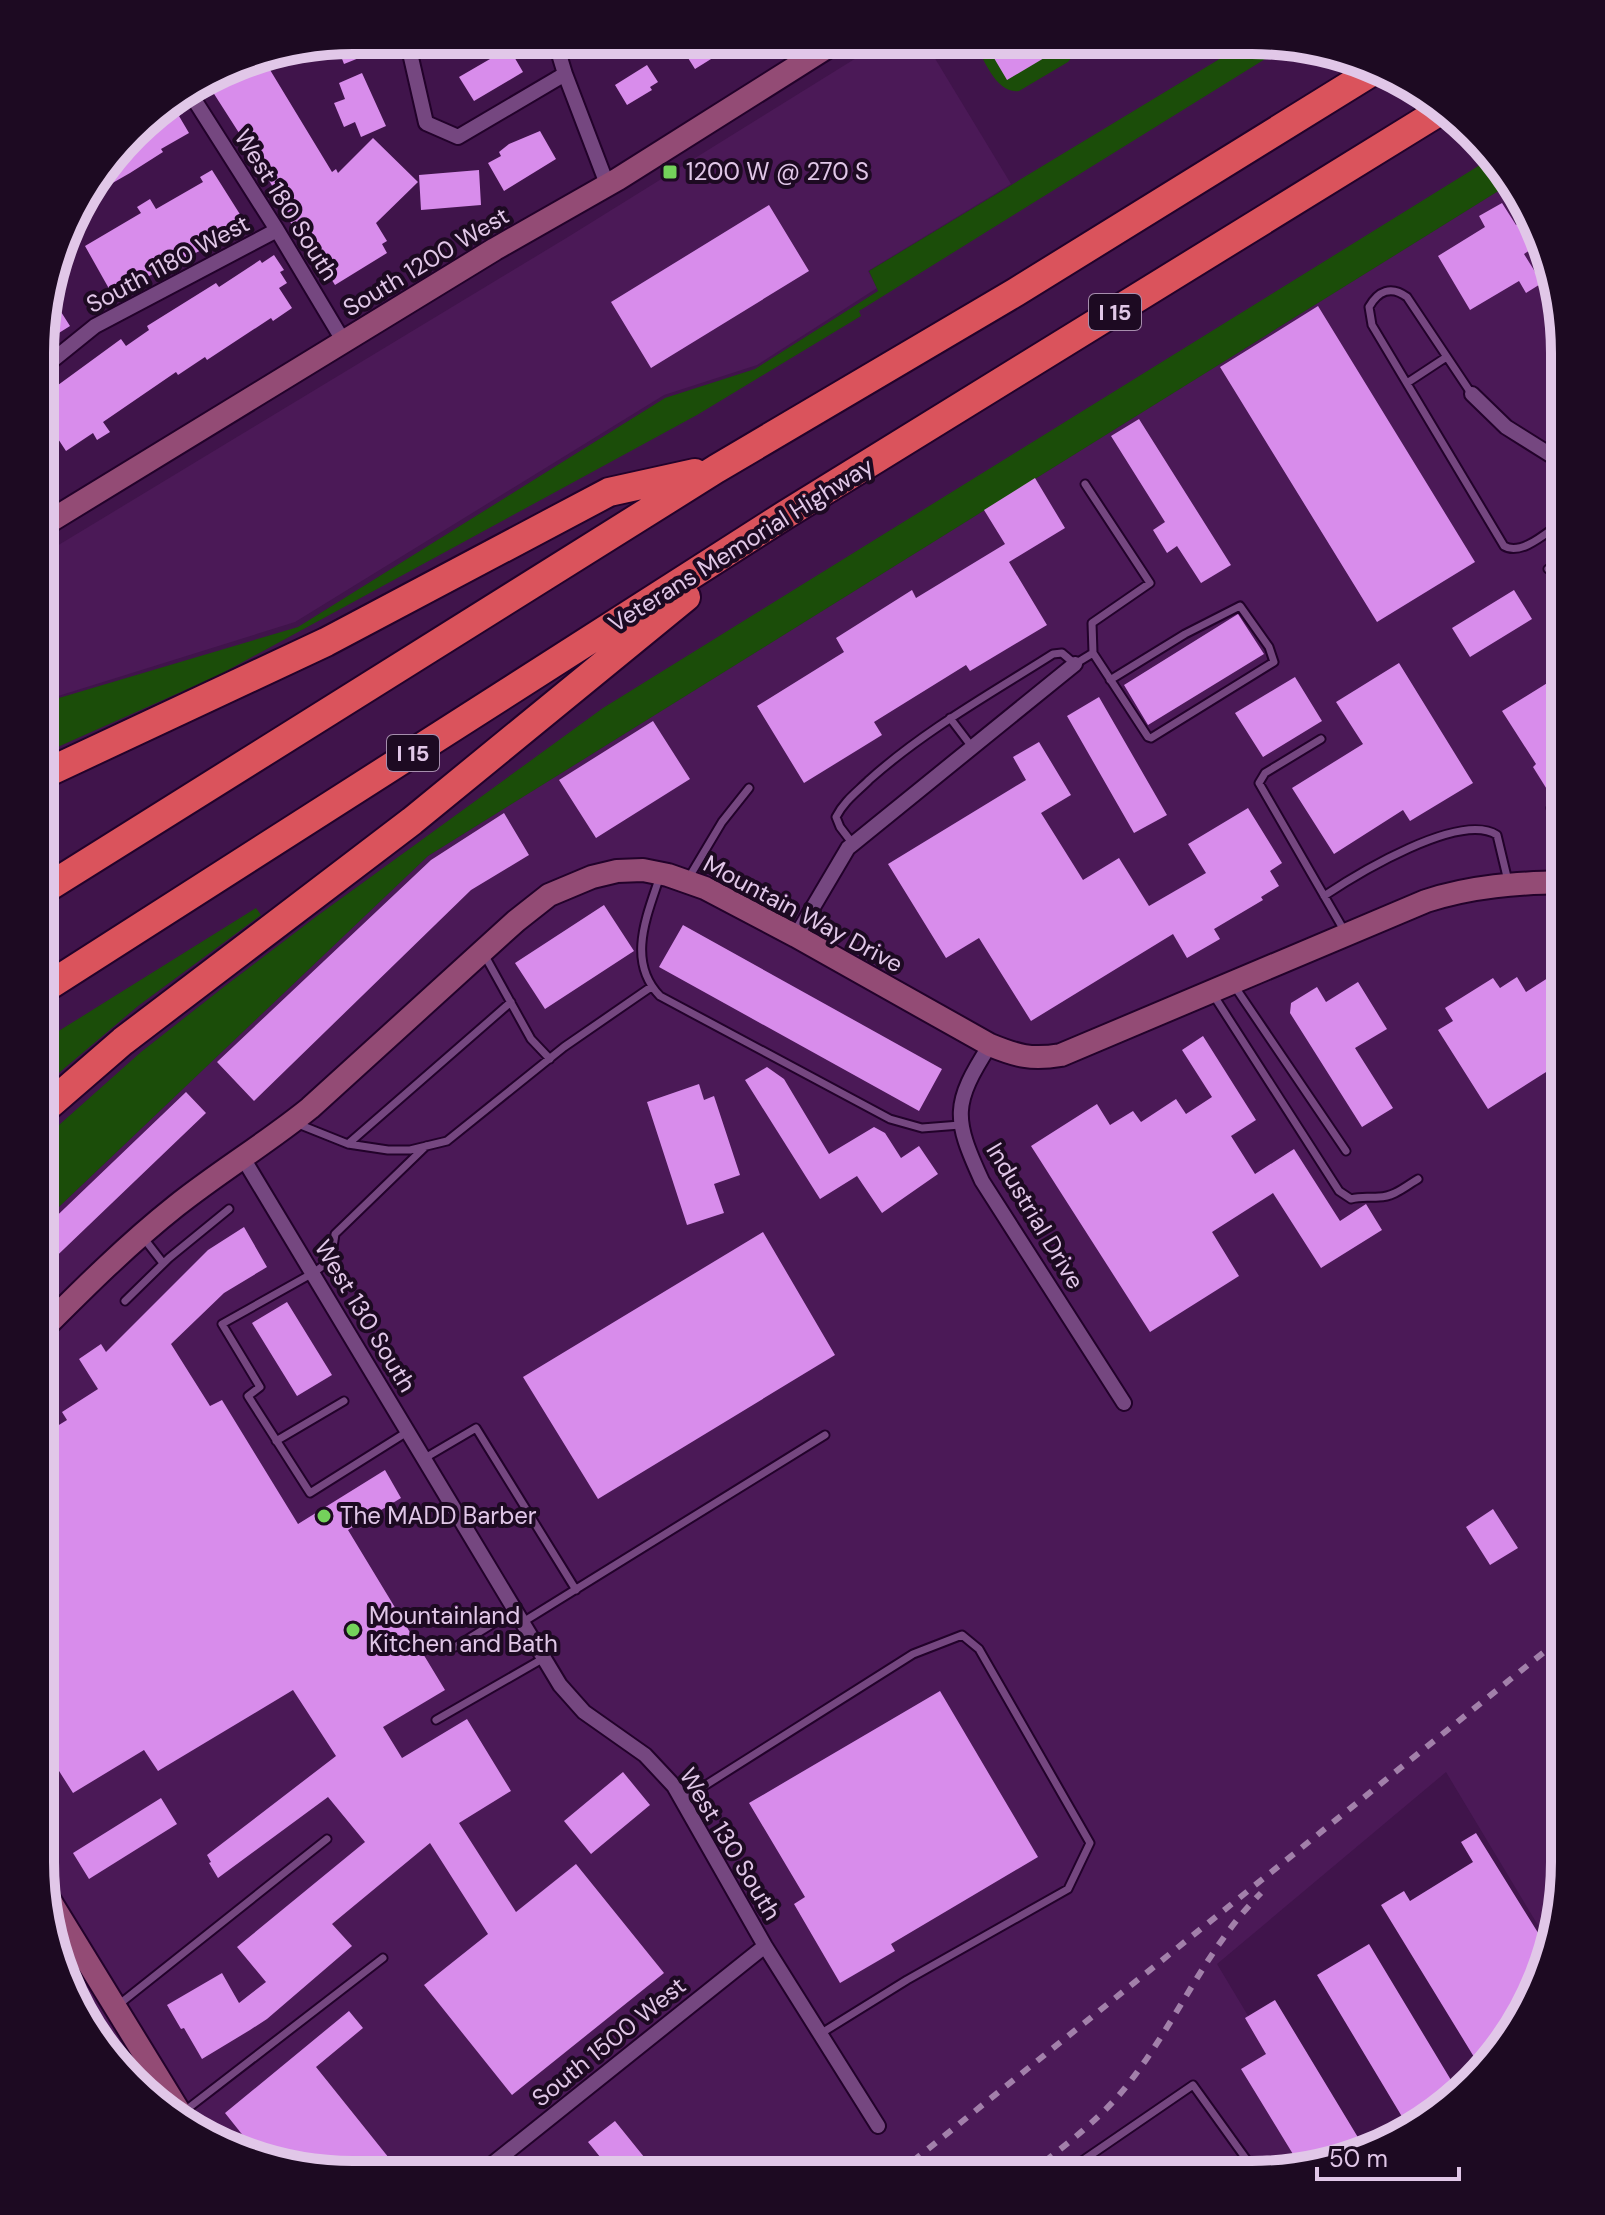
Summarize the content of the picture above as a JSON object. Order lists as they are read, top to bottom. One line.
{"streets":{"highway":["I 15","Veterans Memorial Highway"],"street":["West 180 South","South 1200 West","South 1180 West","Mountain Way Drive","Industrial Drive","West 130 South","South 1500 West"]},"crossings":[["West 180 South","South 1200 West"],["West 180 South","South 1180 West"],["Mountain Way Drive","Industrial Drive"],["Mountain Way Drive","West 130 South"],["West 130 South","South 1500 West"]],"places":{"transit":["1200 W @ 270 S"],"other":["The MADD Barber","Mountainland Kitchen and Bath"]},"scale_bar":"50 m"}
